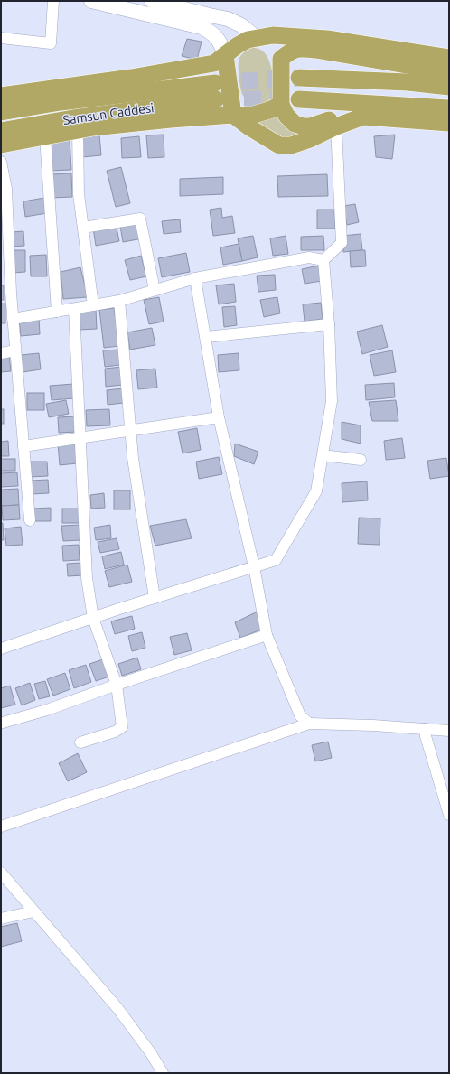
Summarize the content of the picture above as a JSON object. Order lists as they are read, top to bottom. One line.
{"streets":{"highway":["Samsun Caddesi"]}}
